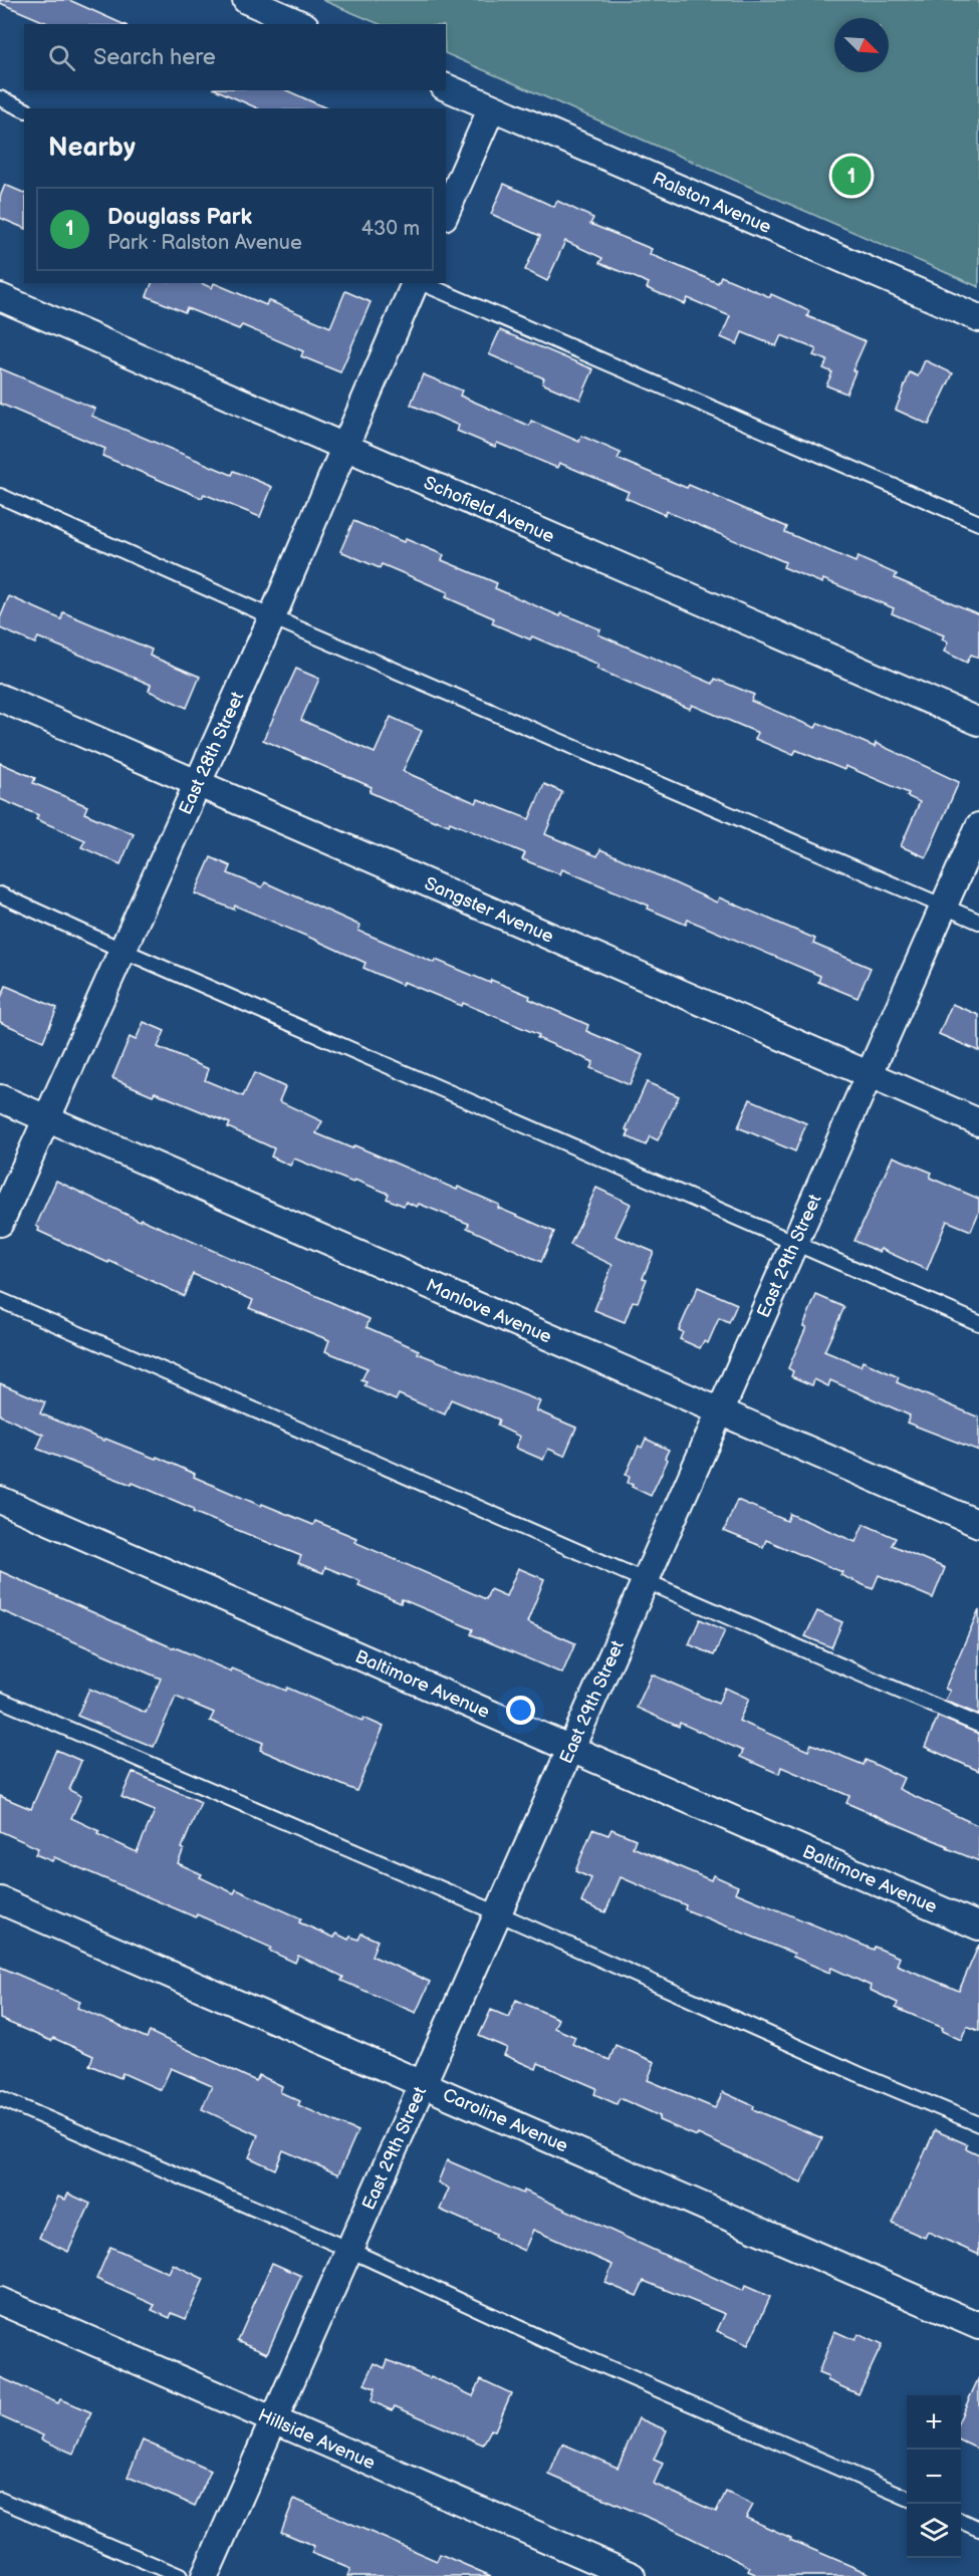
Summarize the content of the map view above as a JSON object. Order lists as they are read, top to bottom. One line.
{"streets":{"street":["Ralston Avenue","Schofield Avenue","East 28th Street","Sangster Avenue","East 29th Street","Manlove Avenue","Baltimore Avenue","Caroline Avenue","Hillside Avenue"]},"crossings":[["Schofield Avenue","East 28th Street"],["East 28th Street","Sangster Avenue"],["East 28th Street","Manlove Avenue"],["Sangster Avenue","East 29th Street"],["East 29th Street","Manlove Avenue"],["East 29th Street","Baltimore Avenue"],["East 29th Street","Caroline Avenue"],["East 29th Street","Hillside Avenue"]],"north":"bottom right","page":{"search":"Search here","heading":"Nearby","pins":"1","list":[{"mark":"1","name":"Douglass Park","note":"Park · Ralston Avenue","value":"430 m"}],"map_buttons":["+","−"]}}
